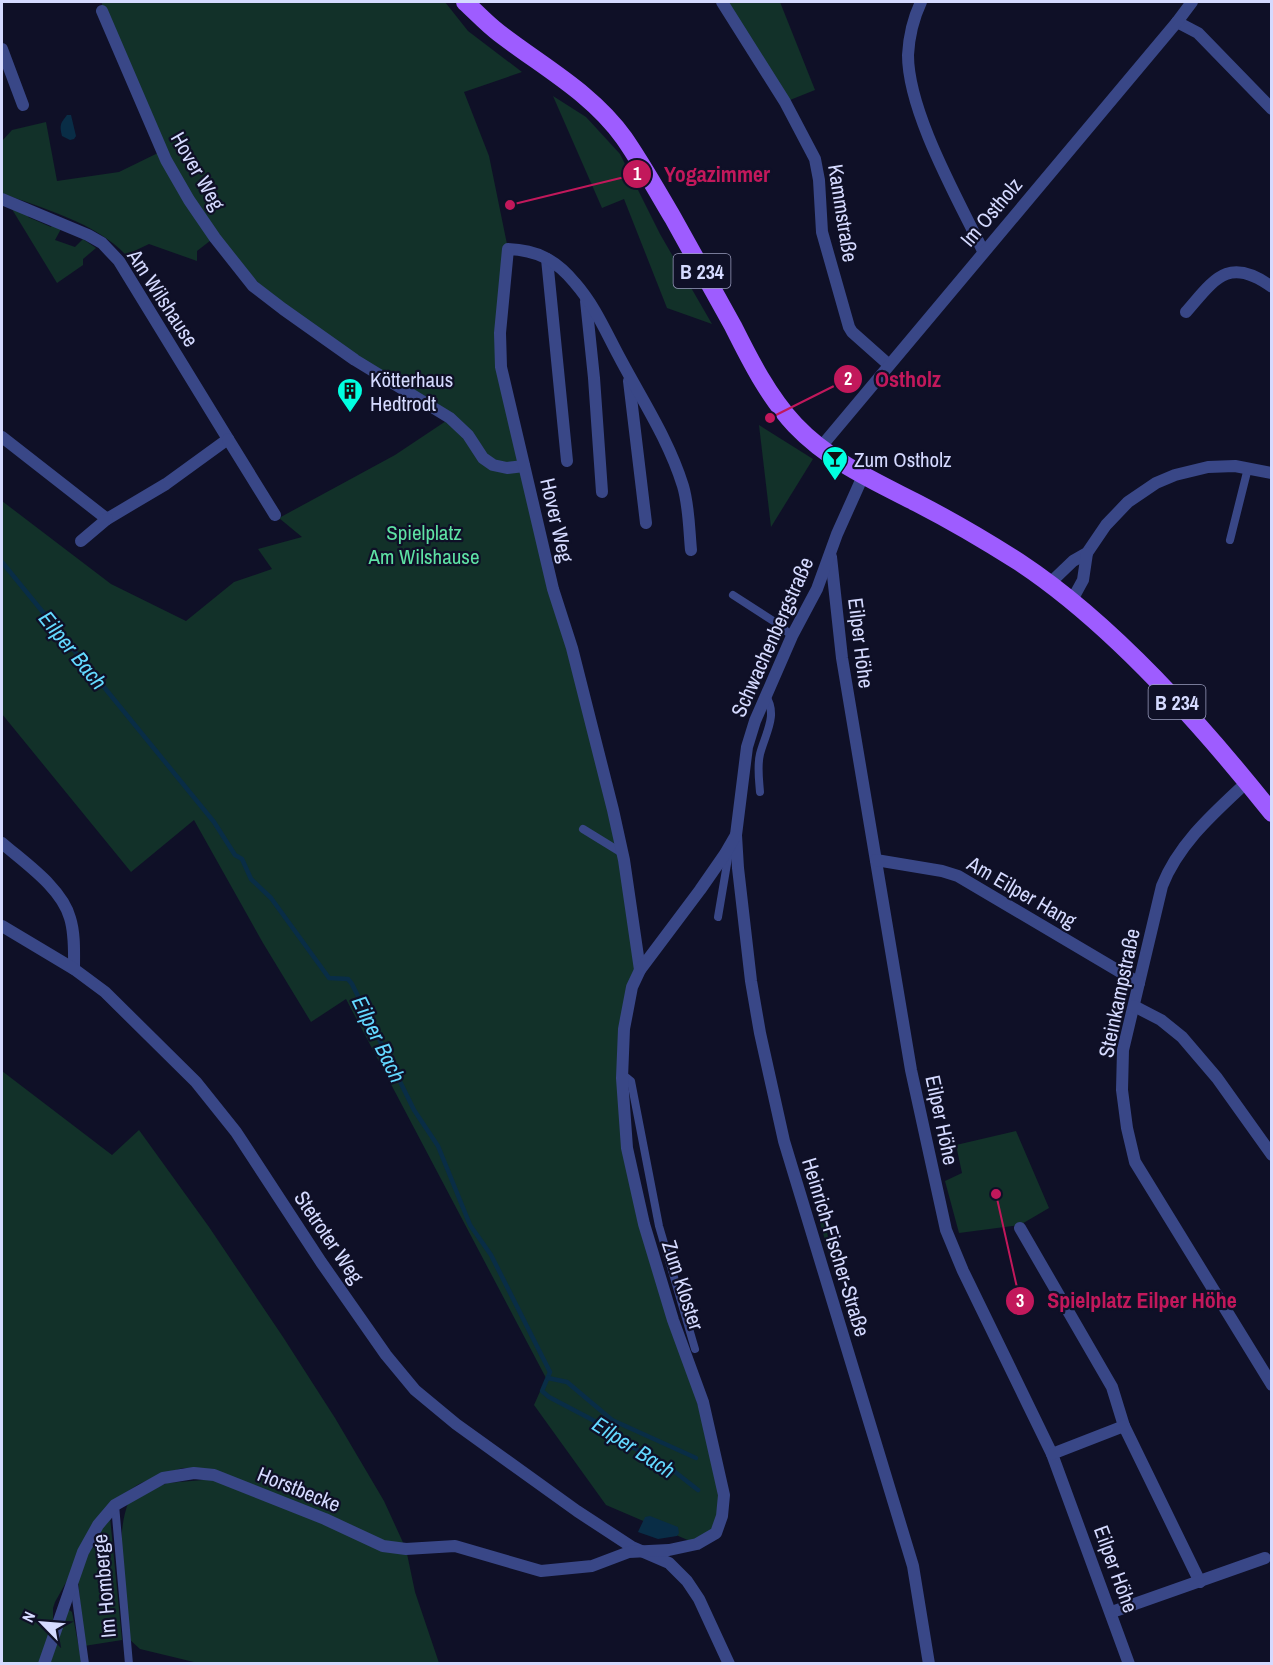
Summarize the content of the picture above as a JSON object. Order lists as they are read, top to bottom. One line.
{"streets":{"main road":["B 234"],"street":["Hover Weg","Im Ostholz","Kammstraße","Am Wilshause","Schwachenbergstraße","Eilper Höhe","Am Eilper Hang","Steinkampstraße","Stetroter Weg","Heinrich-Fischer-Straße","Zum Kloster","Horstbecke"],"lane":["Im Homberge"]},"crossings":[["Hover Weg","Schwachenbergstraße"],["Hover Weg","Zum Kloster"],["Im Ostholz","Kammstraße"],["Im Ostholz","B 234"],["B 234","Schwachenbergstraße"],["B 234","Steinkampstraße"],["Schwachenbergstraße","Eilper Höhe"],["Schwachenbergstraße","Heinrich-Fischer-Straße"],["Schwachenbergstraße","Zum Kloster"],["Eilper Höhe","Am Eilper Hang"],["Am Eilper Hang","Steinkampstraße"],["Stetroter Weg","Zum Kloster"],["Stetroter Weg","Horstbecke"],["Zum Kloster","Horstbecke"],["Horstbecke","Im Homberge"]],"water":["Eilper Bach"],"parks":["Spielplatz Am Wilshause"],"places":{"other":["Yogazimmer","Ostholz","Spielplatz Eilper Höhe"],"building":["Kötterhaus Hedtrodt"],"bar":["Zum Ostholz"]},"north":"top left"}
